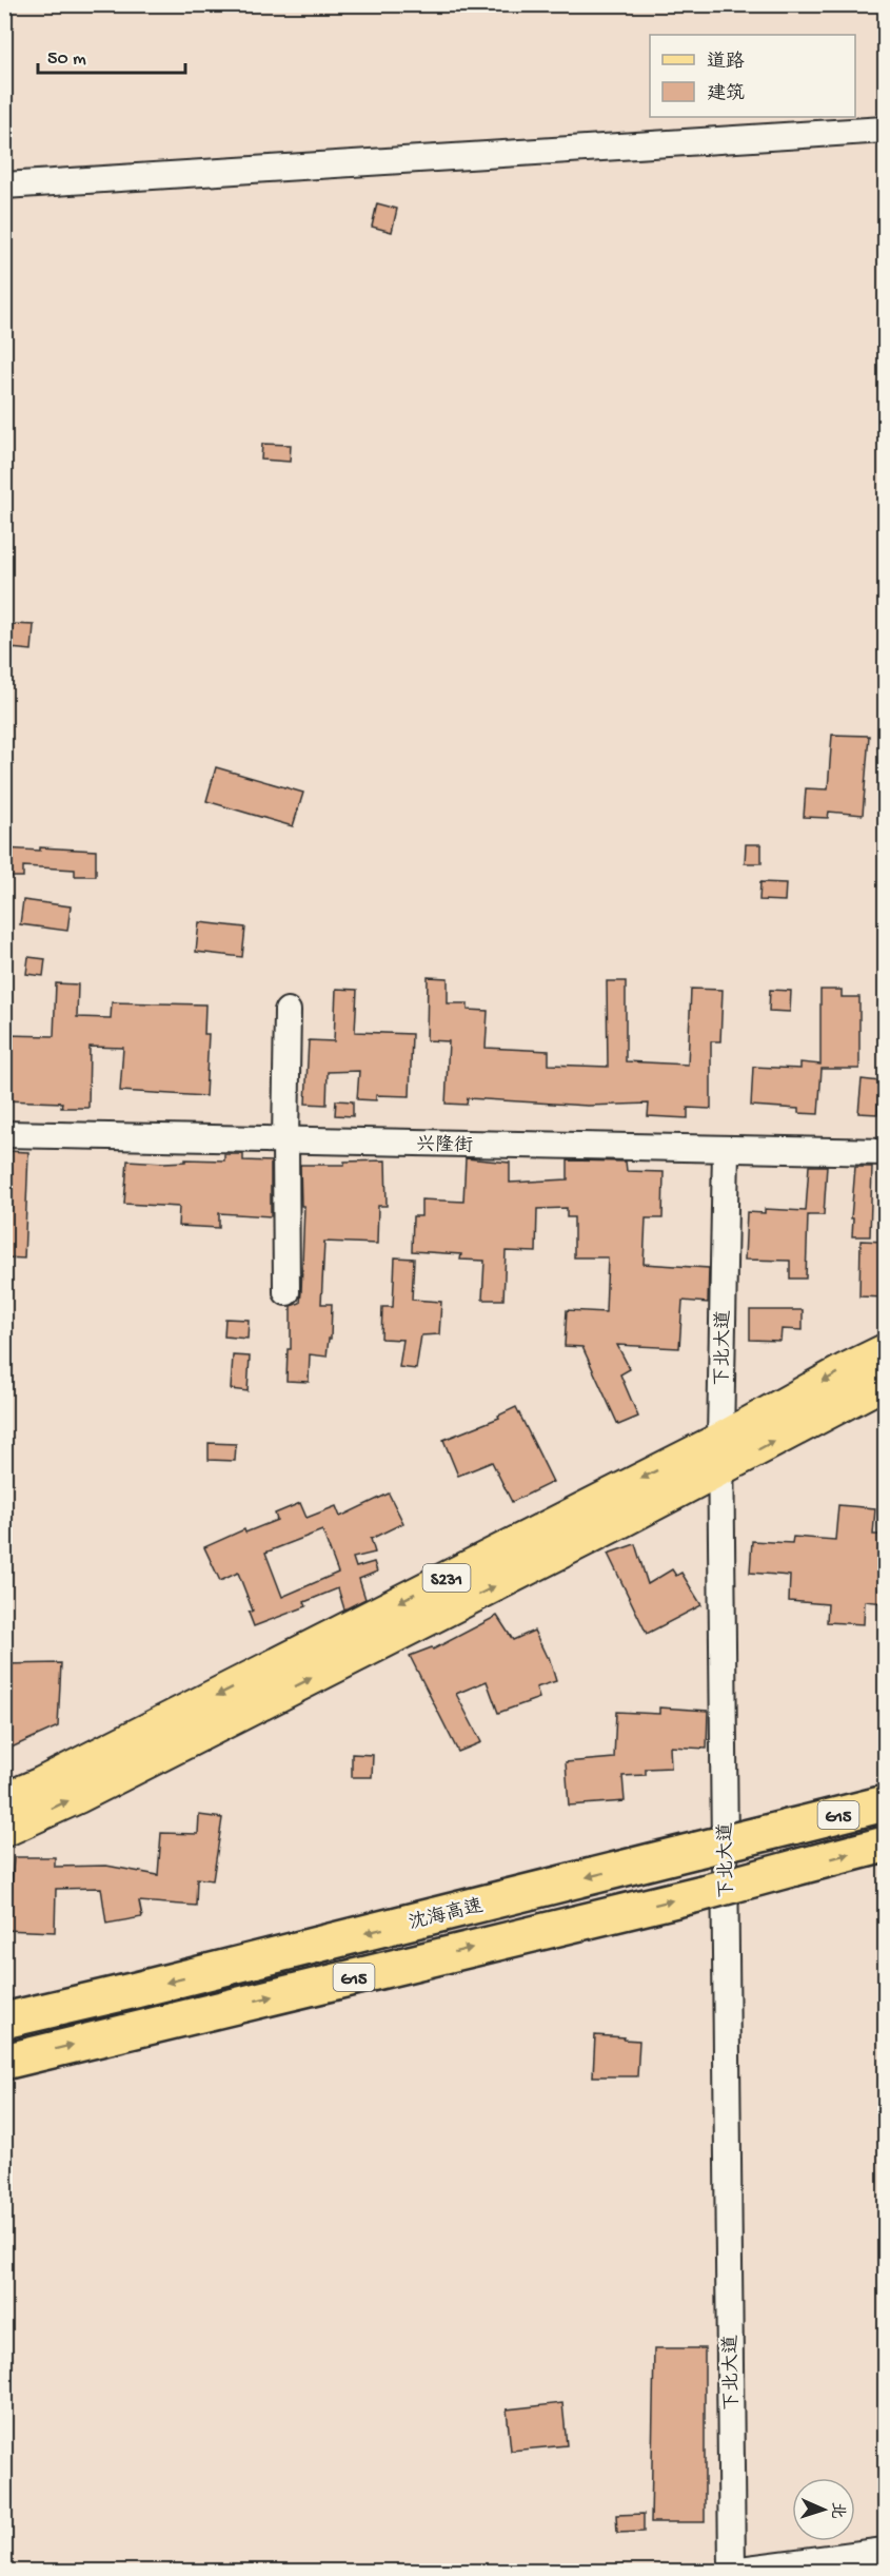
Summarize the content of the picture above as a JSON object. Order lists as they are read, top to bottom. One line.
{"streets":{"highway":["G15","沈海高速"],"main road":["S231"],"street":["兴隆街","下北大道"]},"crossings":[["兴隆街","下北大道"],["下北大道","S231"]],"legend":["道路","建筑"],"scale_bar":"50 m","north":"right"}
